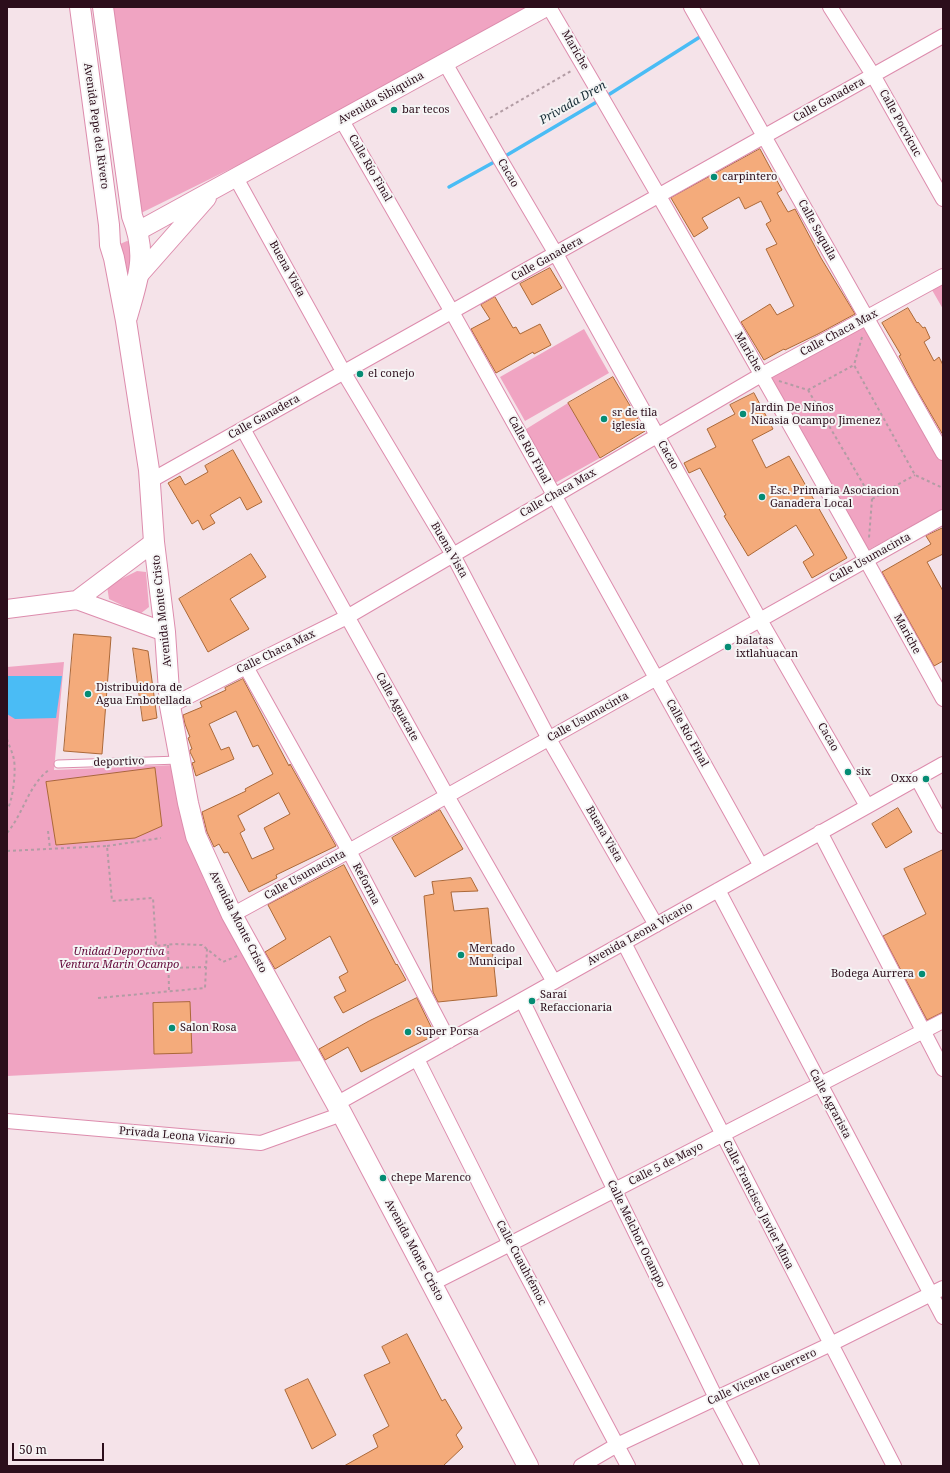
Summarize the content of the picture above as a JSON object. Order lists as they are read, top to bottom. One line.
{"streets":{"main road":["Avenida Pepe del Rivero","Avenida Monte Cristo"],"street":["Mariche","Avenida Sibiquina","Calle Ganadera","Calle Pocvicuc","Calle Río Final","Cacao","Calle Saquila","Buena Vista","Calle Chaca Max","Calle Usumacinta","Calle Aguacate","Reforma","Avenida Leona Vicario","Calle Agrarista","Privada Leona Vicario","Calle 5 de Mayo","Calle Francisco Javier Mina","Calle Melchor Ocampo","Calle Cuauhtémoc","Calle Vicente Guerrero"],"lane":["deportivo"]},"crossings":[["Mariche","Avenida Sibiquina"],["Mariche","Calle Ganadera"],["Mariche","Calle Chaca Max"],["Mariche","Calle Usumacinta"],["Avenida Sibiquina","Calle Río Final"],["Avenida Sibiquina","Cacao"],["Avenida Sibiquina","Buena Vista"],["Calle Ganadera","Calle Pocvicuc"],["Calle Ganadera","Calle Río Final"],["Calle Ganadera","Cacao"],["Calle Ganadera","Calle Saquila"],["Calle Ganadera","Buena Vista"],["Calle Ganadera","Avenida Monte Cristo"],["Calle Ganadera","Calle Aguacate"],["Avenida Pepe del Rivero","Avenida Monte Cristo"],["Calle Río Final","Calle Chaca Max"],["Calle Río Final","Calle Usumacinta"],["Calle Río Final","Avenida Leona Vicario"],["Cacao","Calle Chaca Max"],["Cacao","Calle Usumacinta"],["Cacao","Avenida Leona Vicario"],["Calle Saquila","Calle Chaca Max"],["Buena Vista","Calle Chaca Max"],["Buena Vista","Calle Usumacinta"],["Buena Vista","Avenida Leona Vicario"],["Calle Chaca Max","Avenida Monte Cristo"],["Calle Chaca Max","Calle Aguacate"],["Calle Chaca Max","Reforma"],["Calle Usumacinta","Avenida Monte Cristo"],["Calle Usumacinta","Calle Aguacate"],["Calle Usumacinta","Reforma"],["Avenida Monte Cristo","deportivo"],["Avenida Monte Cristo","Avenida Leona Vicario"],["Avenida Monte Cristo","Privada Leona Vicario"],["Avenida Monte Cristo","Calle 5 de Mayo"],["Calle Aguacate","Avenida Leona Vicario"],["Reforma","Avenida Leona Vicario"],["Avenida Leona Vicario","Calle Agrarista"],["Avenida Leona Vicario","Privada Leona Vicario"],["Avenida Leona Vicario","Calle Francisco Javier Mina"],["Avenida Leona Vicario","Calle Melchor Ocampo"],["Avenida Leona Vicario","Calle Cuauhtémoc"],["Calle Agrarista","Calle 5 de Mayo"],["Calle Agrarista","Calle Vicente Guerrero"],["Calle 5 de Mayo","Calle Francisco Javier Mina"],["Calle 5 de Mayo","Calle Melchor Ocampo"],["Calle 5 de Mayo","Calle Cuauhtémoc"],["Calle Francisco Javier Mina","Calle Vicente Guerrero"],["Calle Melchor Ocampo","Calle Vicente Guerrero"],["Calle Cuauhtémoc","Calle Vicente Guerrero"]],"water":["Privada Dren"],"parks":["Unidad Deportiva Ventura Marin Ocampo"],"places":["bar tecos","carpintero","el conejo","Jardin De Niños Nicasia Ocampo Jimenez","sr de tila iglesia","Esc. Primaria Asociacion Ganadera Local","balatas ixtlahuacan","Distribuidora de Agua Embotellada","six","Oxxo","Mercado Municipal","Bodega Aurrera","Saraí Refaccionaria","Salon Rosa","Super Porsa","chepe Marenco"],"scale_bar":"50 m"}
